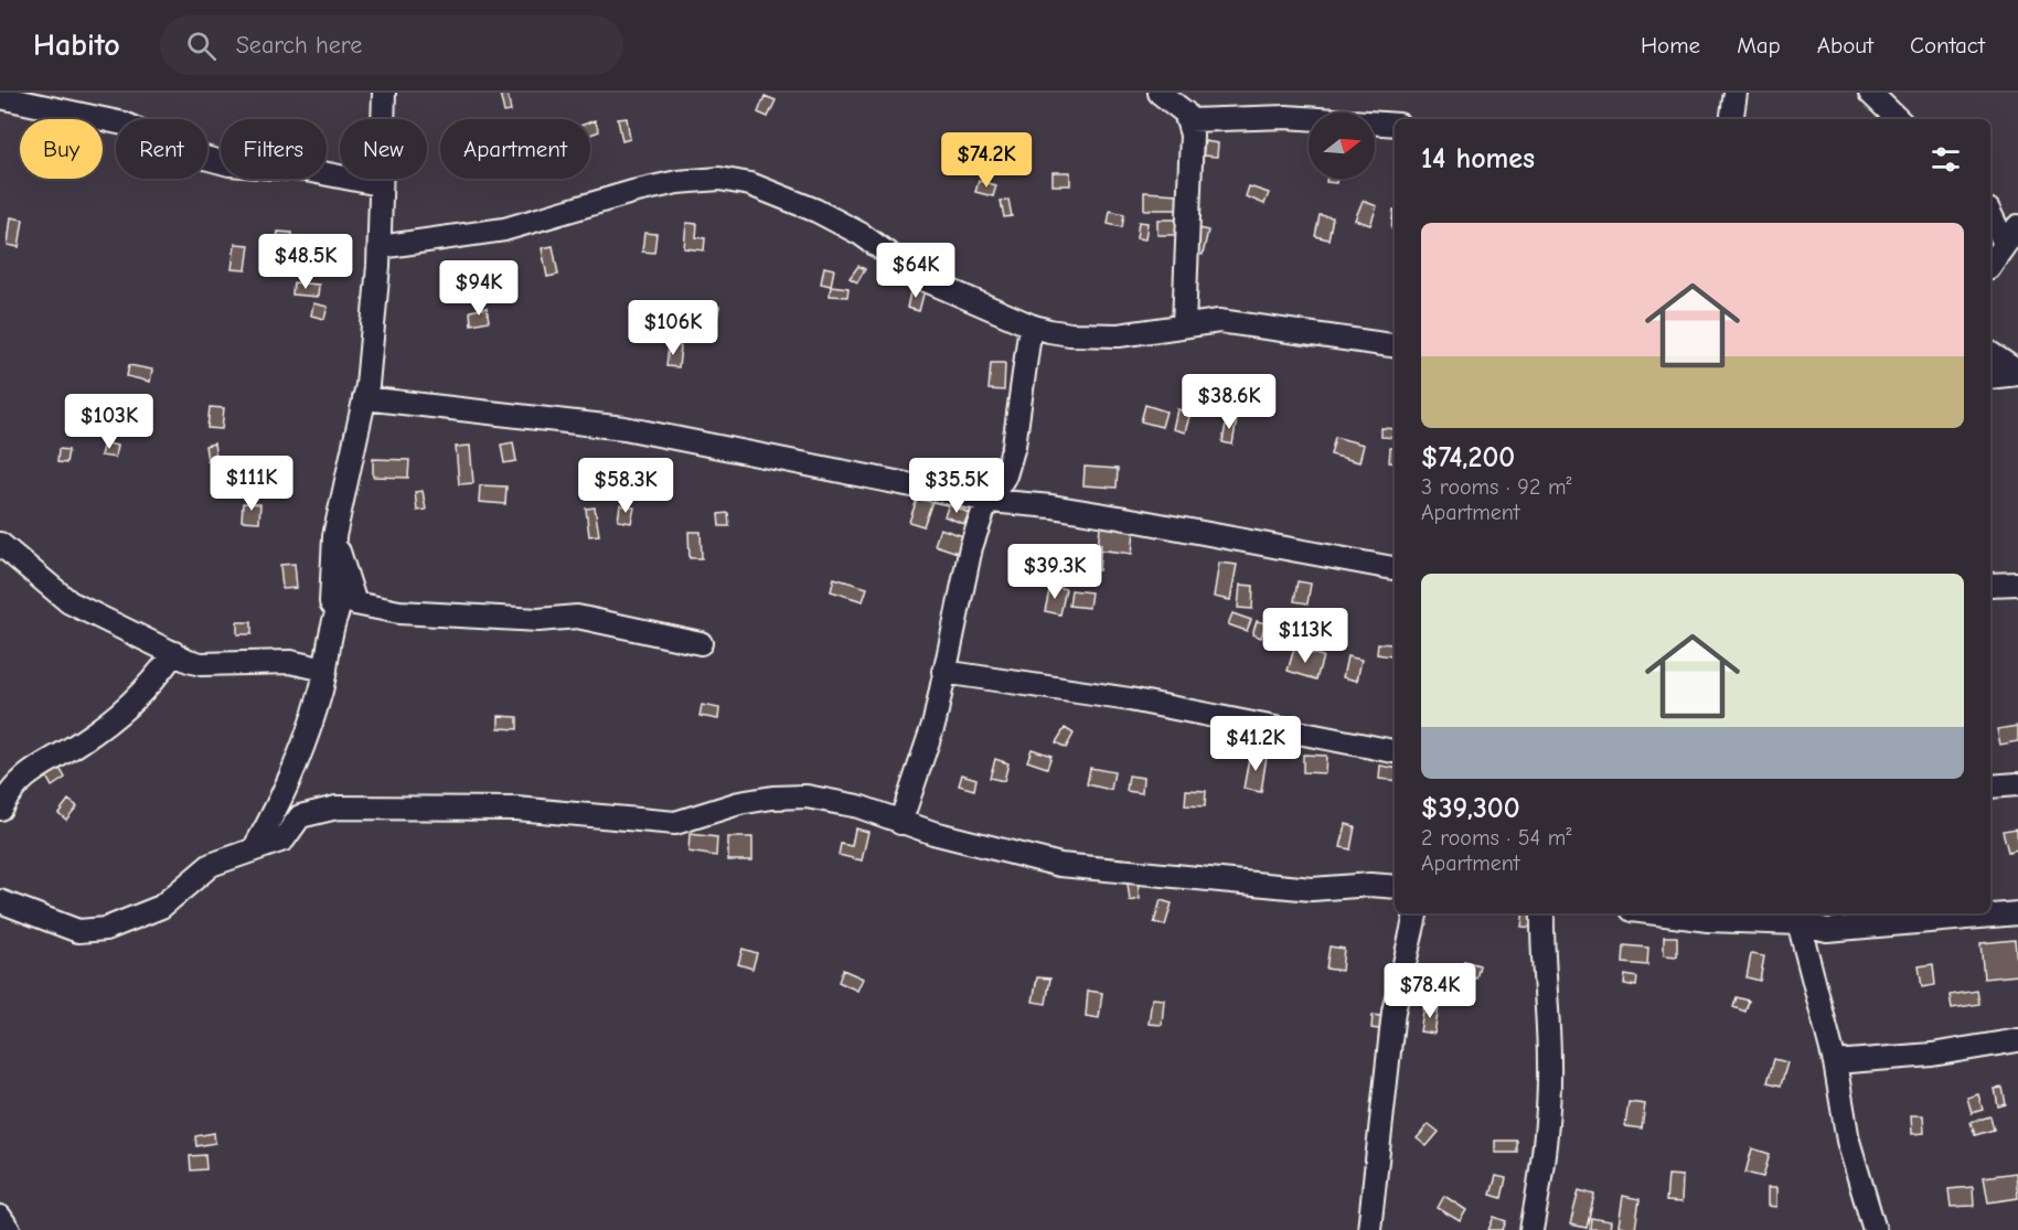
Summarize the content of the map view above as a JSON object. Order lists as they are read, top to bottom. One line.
{"north":"right","page":{"header":"Habito","search":"Search here","nav":["Home","Map","About","Contact"],"chip":["Buy","Rent","Filters","New","Apartment"],"heading":"14 homes","price":["$74.2K","$48.5K","$64K","$94K","$106K","$38.6K","$103K","$111K","$58.3K","$35.5K","$39.3K","$113K","$41.2K","$78.4K"],"list":[{"name":"$74,200","note":"3 rooms · 92 m² · Apartment"},{"name":"$39,300","note":"2 rooms · 54 m² · Apartment"}]}}
